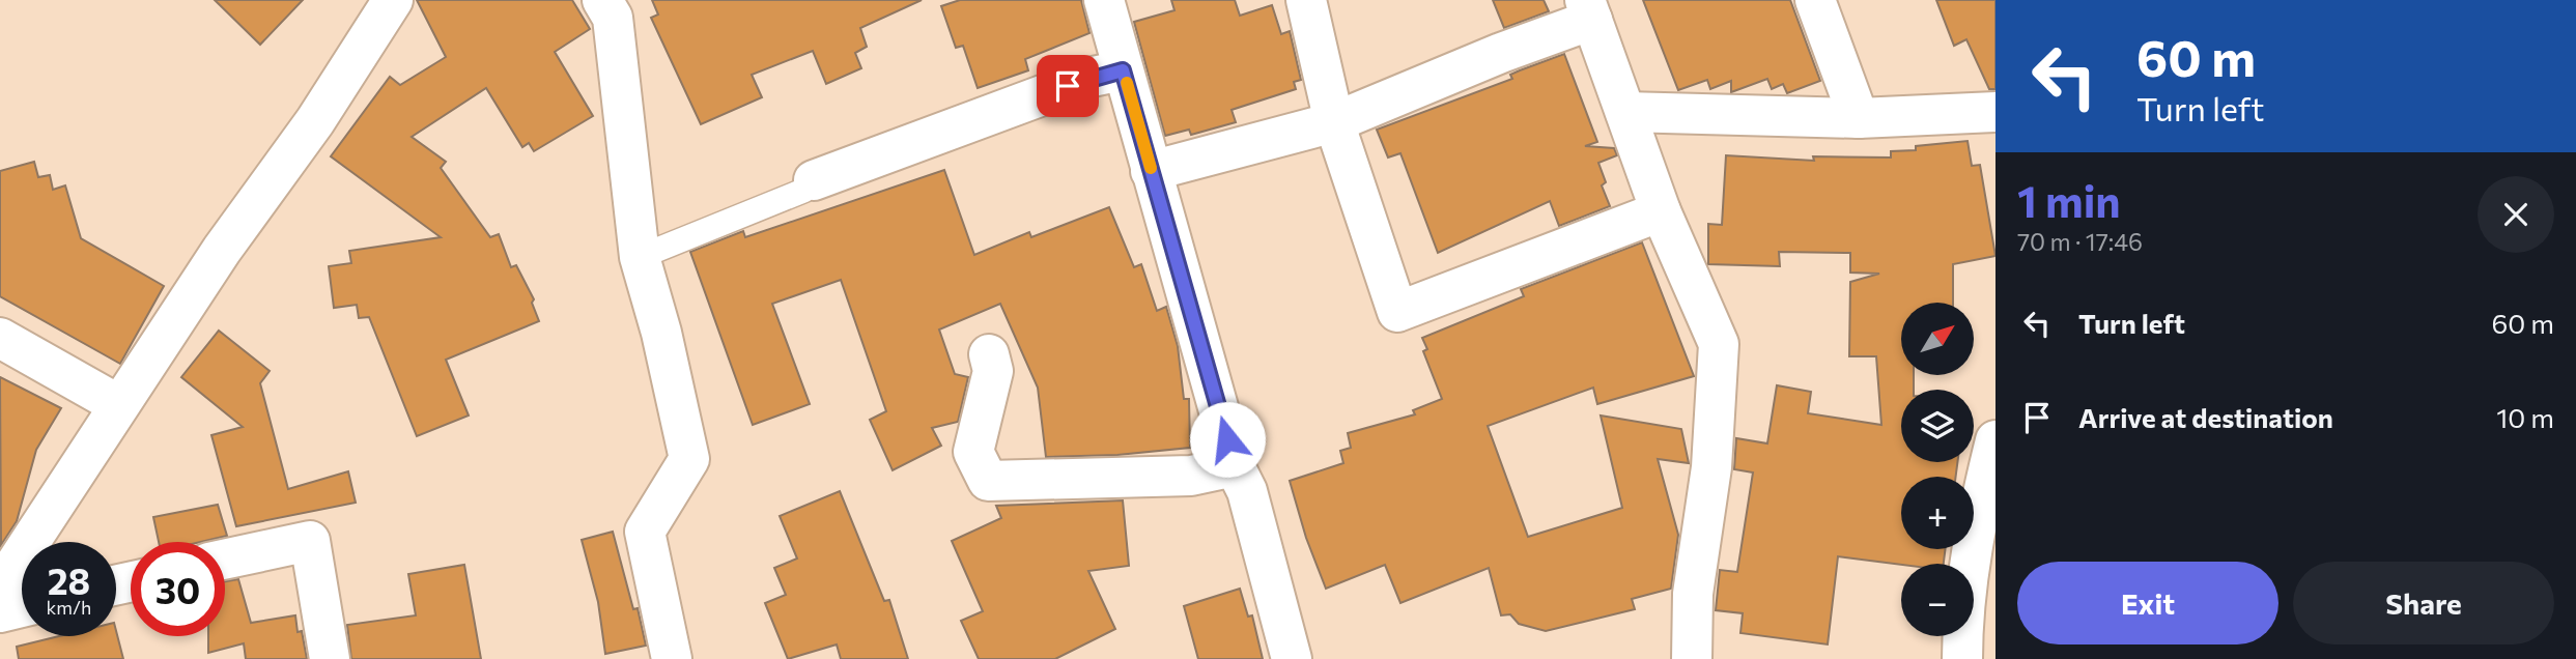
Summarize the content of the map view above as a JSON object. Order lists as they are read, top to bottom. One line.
{"north":"top right","page":{"turn":["60 m","Turn left"],"heading":["1 min","70 m · 17:46"],"list":[{"name":"Turn left","value":"60 m"},{"name":"Arrive at destination","value":"10 m"}],"map_buttons":["+","−"],"speed":"28 km/h","limit":"30","buttons":["Exit","Share"]}}
